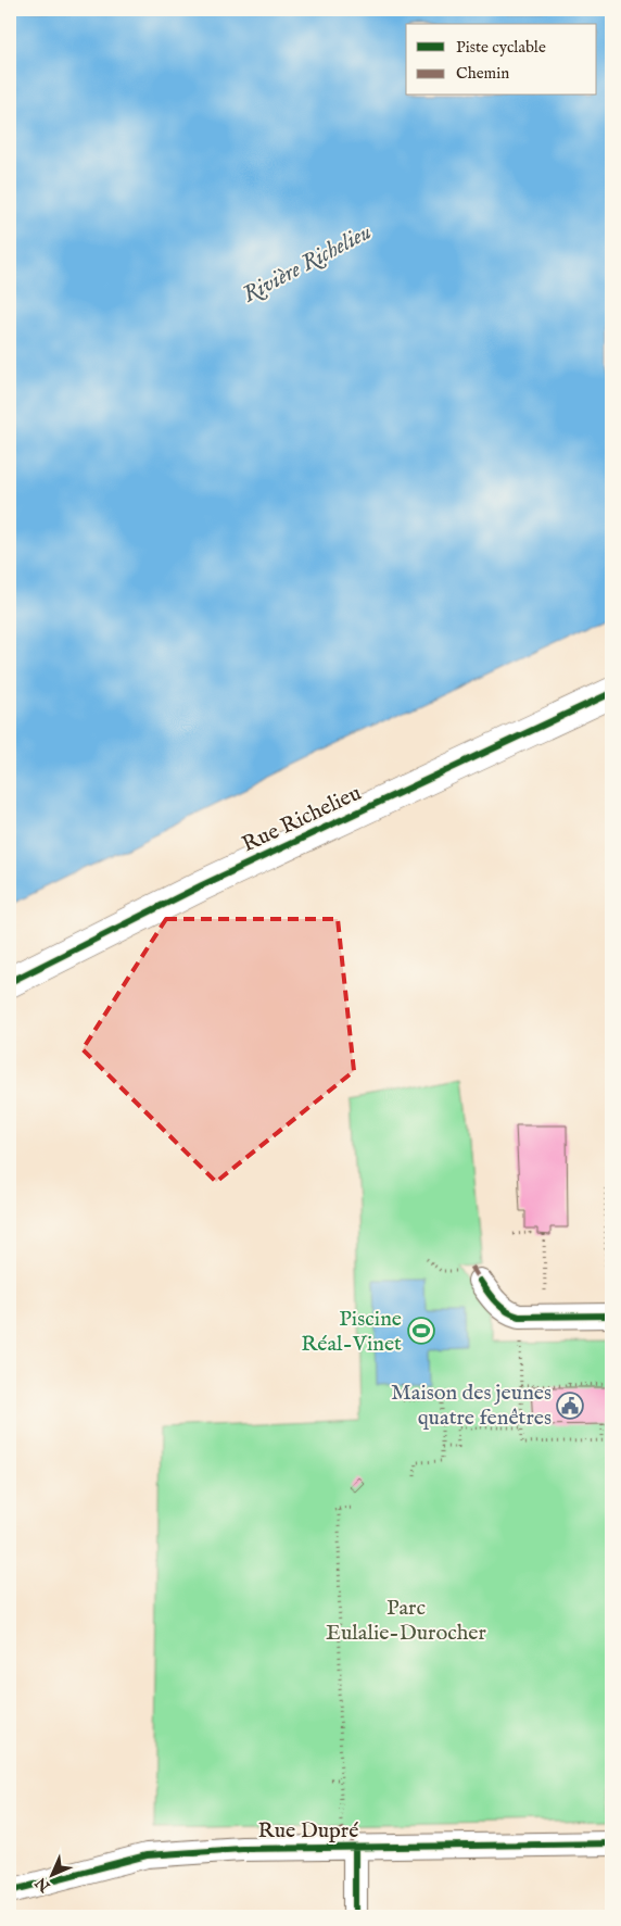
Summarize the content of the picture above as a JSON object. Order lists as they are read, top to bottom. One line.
{"streets":{"main road":["Rue Richelieu"],"street":["Rue Dupré"]},"water":["Rivière Richelieu"],"parks":["Parc Eulalie-Durocher"],"places":{"sports":["Piscine Réal-Vinet"],"public building":["Maison des jeunes quatre fenêtres"]},"legend":["Piste cyclable","Chemin"],"north":"bottom left"}
